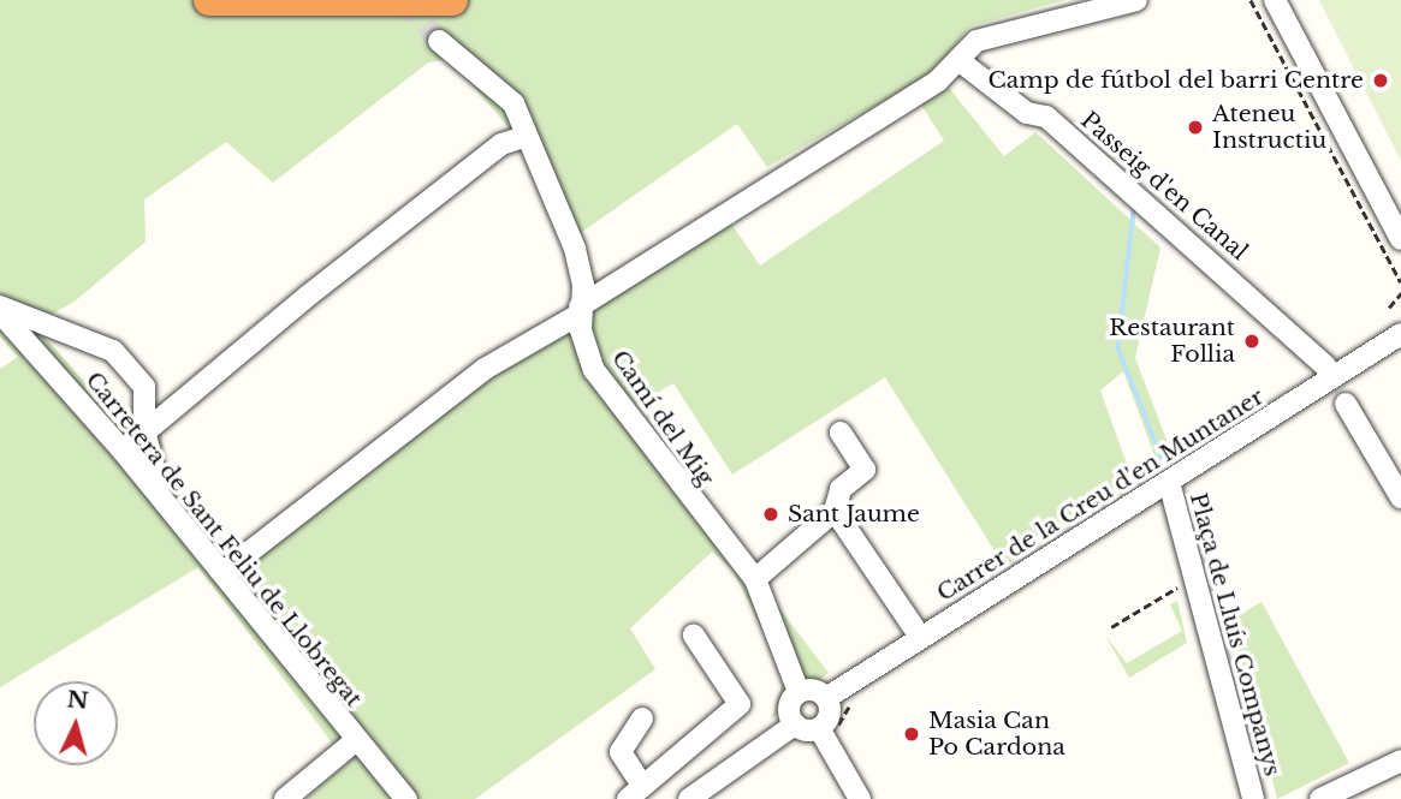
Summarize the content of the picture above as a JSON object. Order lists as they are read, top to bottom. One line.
{"streets":{"street":["Passeig d'en Canal","Camí del Mig","Carrer de la Creu d'en Muntaner","Carretera de Sant Feliu de Llobregat","Plaça de Lluís Companys"]},"crossings":[["Camí del Mig","Carrer de la Creu d'en Muntaner"],["Carrer de la Creu d'en Muntaner","Plaça de Lluís Companys"]],"places":["Camp de fútbol del barri Centre","Ateneu Instructiu","Restaurant Follia","Sant Jaume","Masia Can Po Cardona"],"north":"top"}
